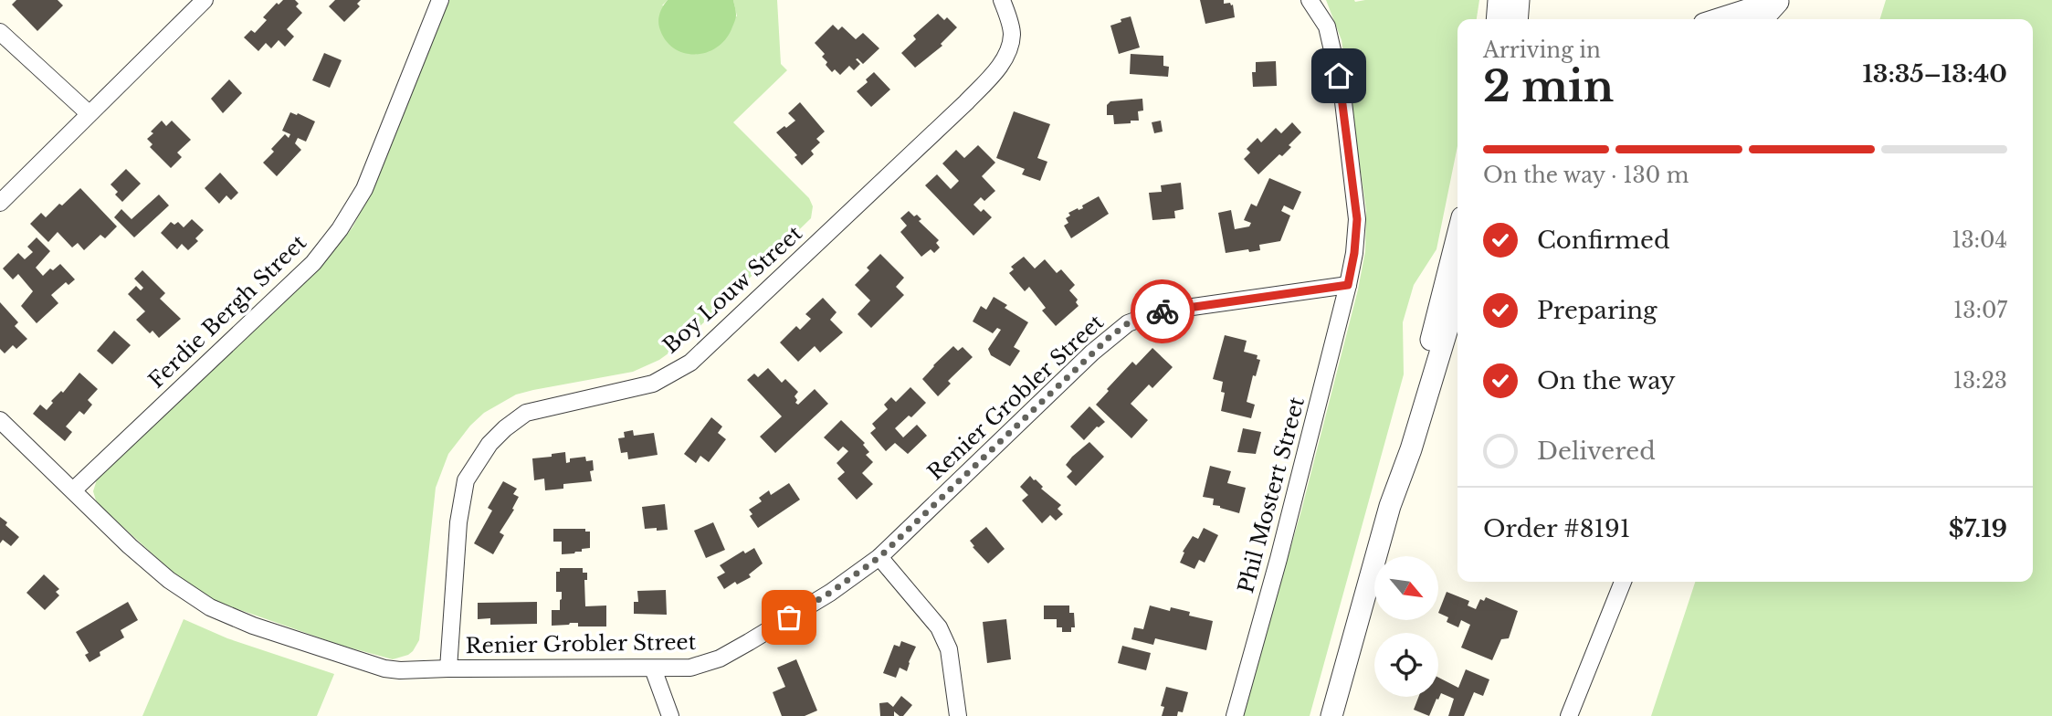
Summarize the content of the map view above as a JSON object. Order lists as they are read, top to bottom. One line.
{"streets":{"street":["Boy Louw Street","Ferdie Bergh Street","Renier Grobler Street","Phil Mostert Street"]},"crossings":[["Boy Louw Street","Renier Grobler Street"],["Ferdie Bergh Street","Renier Grobler Street"],["Renier Grobler Street","Phil Mostert Street"]],"north":"bottom right","page":{"heading":["2 min","Arriving in","13:35–13:40"],"panel":["Order #8191","$7.19"],"bar":"On the way · 130 m","list":[["Confirmed","13:04"],["Preparing","13:07"],["On the way","13:23"],"Delivered"]}}
